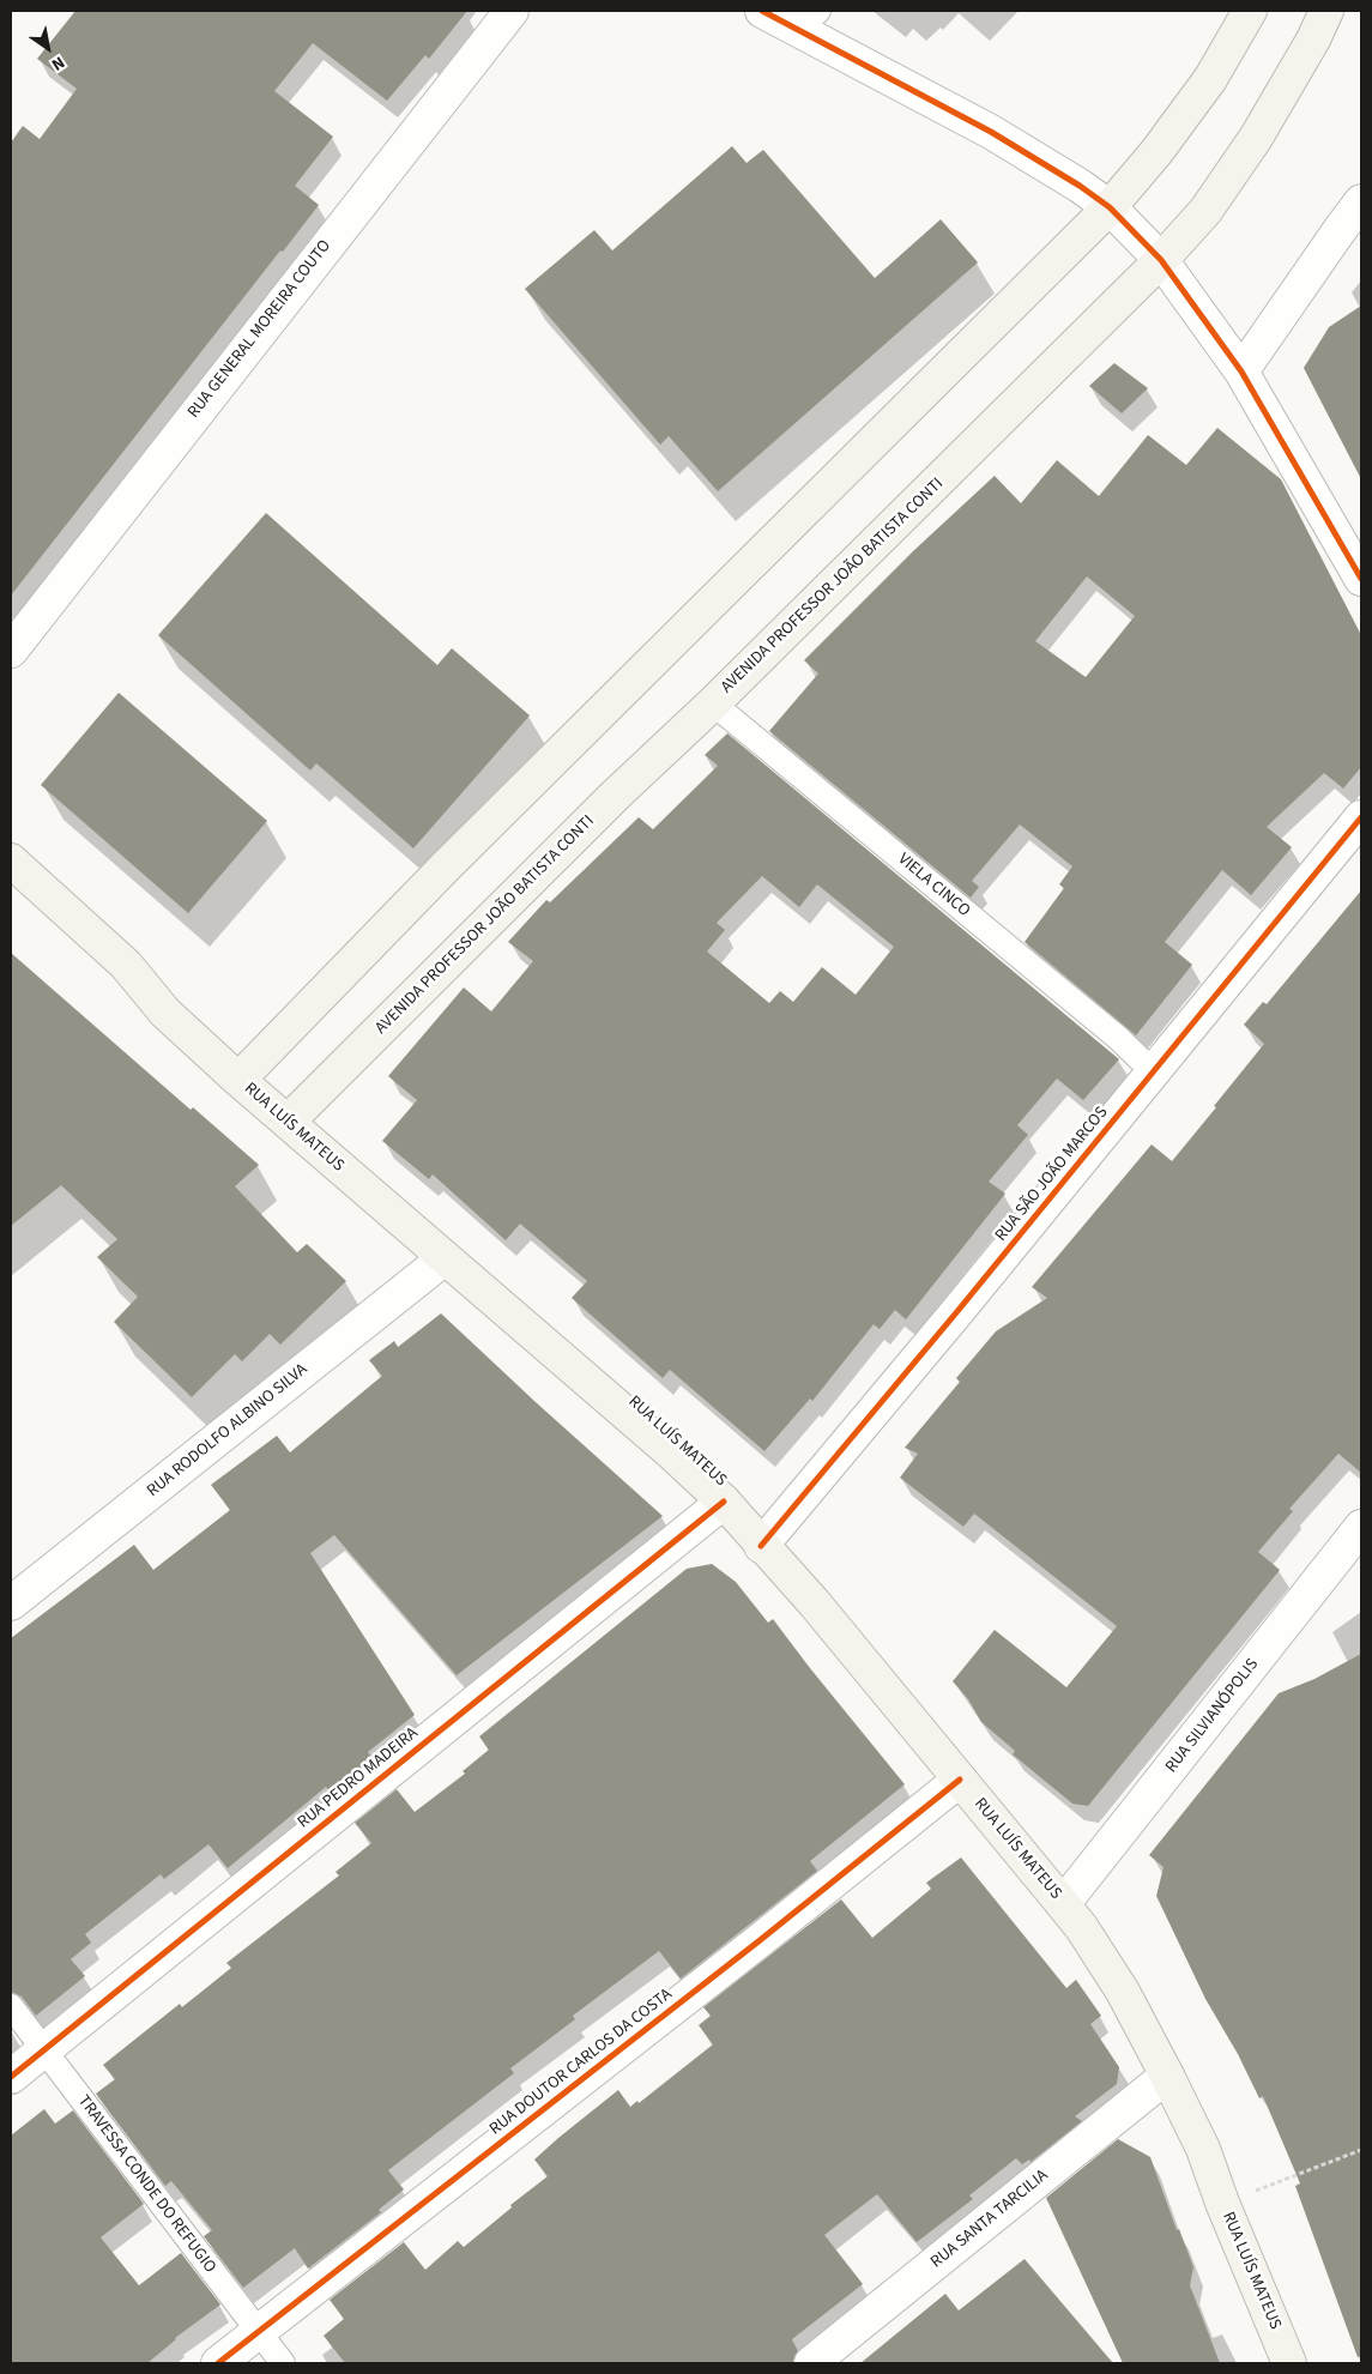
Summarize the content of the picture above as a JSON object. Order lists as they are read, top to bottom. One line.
{"streets":{"main road":["AVENIDA PROFESSOR JOÃO BATISTA CONTI","RUA LUÍS MATEUS"],"street":["RUA GENERAL MOREIRA COUTO","RUA SÃO JOÃO MARCOS","RUA RODOLFO ALBINO SILVA","RUA SILVIANÓPOLIS","RUA PEDRO MADEIRA","RUA DOUTOR CARLOS DA COSTA","RUA SANTA TARCILIA"],"lane":["VIELA CINCO","TRAVESSA CONDE DO REFUGIO"]},"crossings":[["AVENIDA PROFESSOR JOÃO BATISTA CONTI","VIELA CINCO"],["AVENIDA PROFESSOR JOÃO BATISTA CONTI","RUA LUÍS MATEUS"],["VIELA CINCO","RUA SÃO JOÃO MARCOS"],["RUA LUÍS MATEUS","RUA SÃO JOÃO MARCOS"],["RUA LUÍS MATEUS","RUA RODOLFO ALBINO SILVA"],["RUA LUÍS MATEUS","RUA SILVIANÓPOLIS"],["RUA LUÍS MATEUS","RUA PEDRO MADEIRA"],["RUA LUÍS MATEUS","RUA DOUTOR CARLOS DA COSTA"],["RUA LUÍS MATEUS","RUA SANTA TARCILIA"],["RUA PEDRO MADEIRA","TRAVESSA CONDE DO REFUGIO"],["RUA DOUTOR CARLOS DA COSTA","TRAVESSA CONDE DO REFUGIO"]],"north":"bottom right"}
